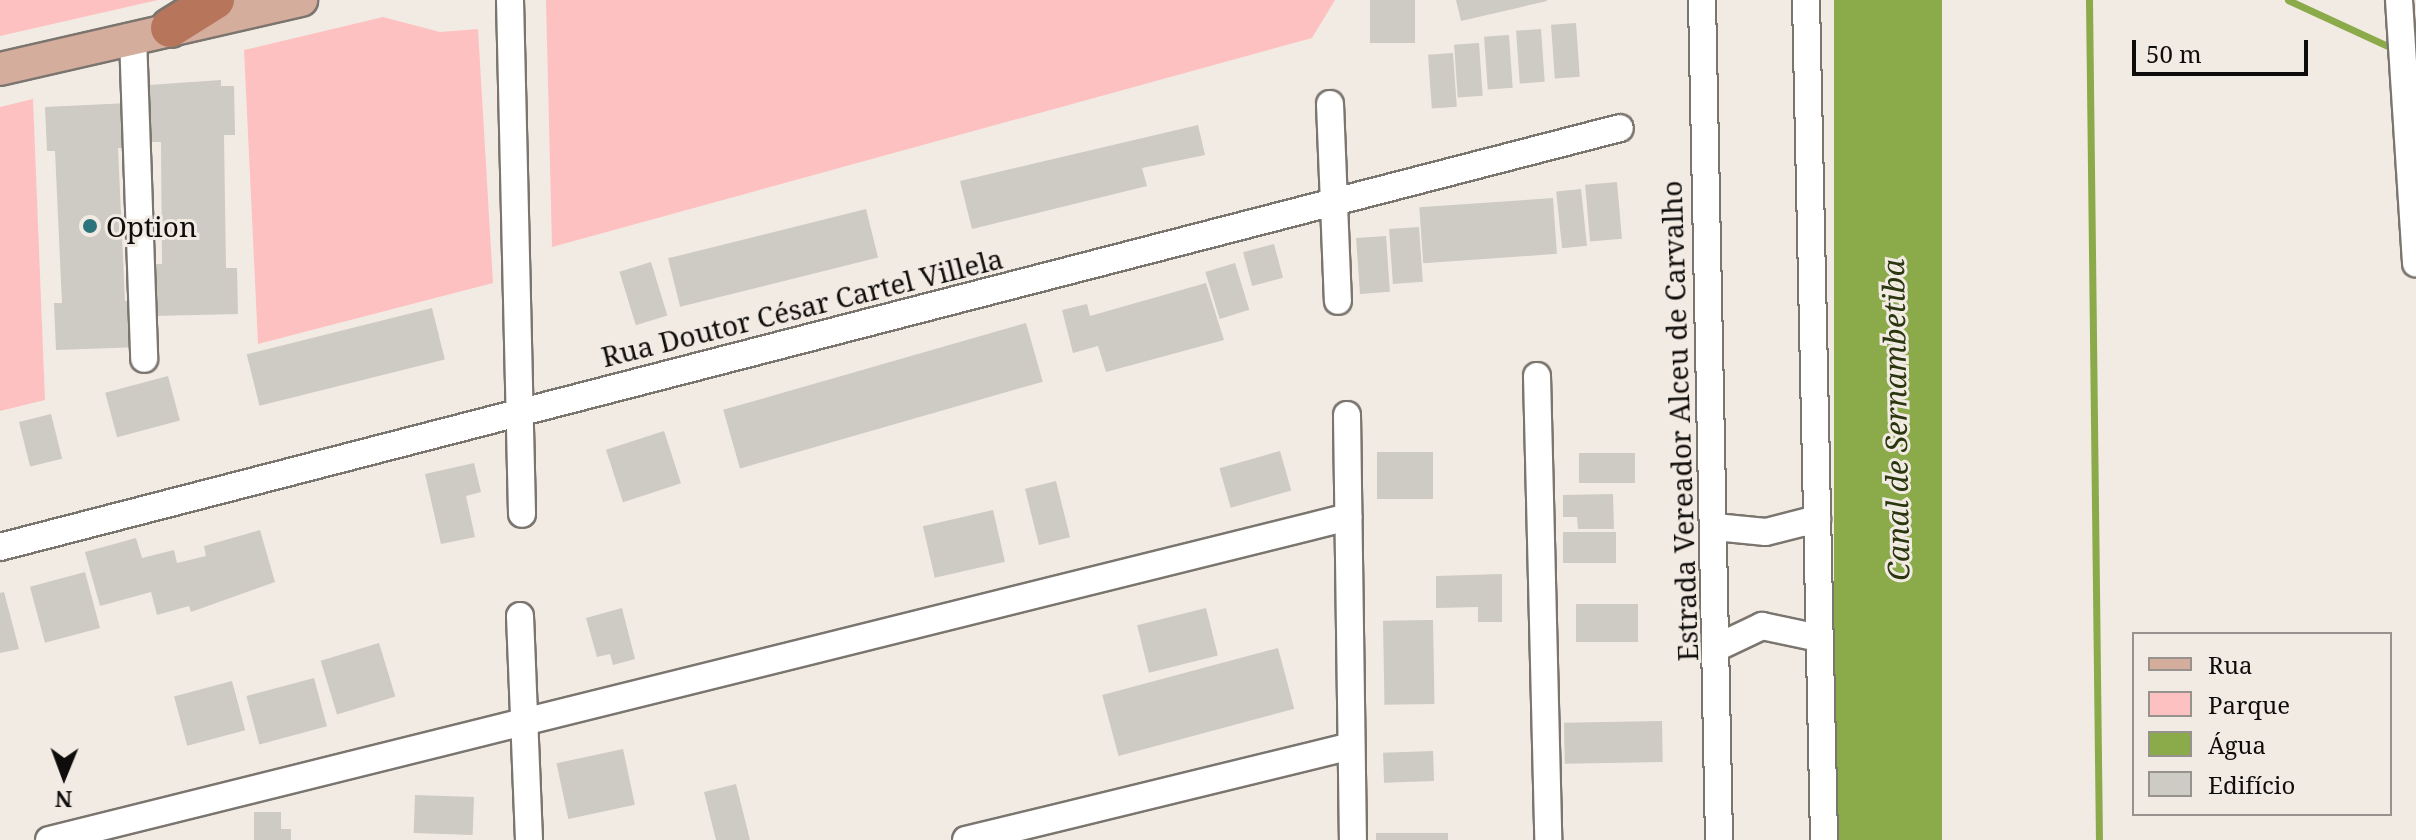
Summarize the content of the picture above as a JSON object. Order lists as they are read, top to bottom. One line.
{"streets":{"street":["Rua Doutor César Cartel Villela","Estrada Vereador Alceu de Carvalho"]},"water":["Canal de Sernambetiba"],"places":["Option"],"legend":["Rua","Parque","Água","Edifício"],"scale_bar":"50 m","north":"bottom"}
